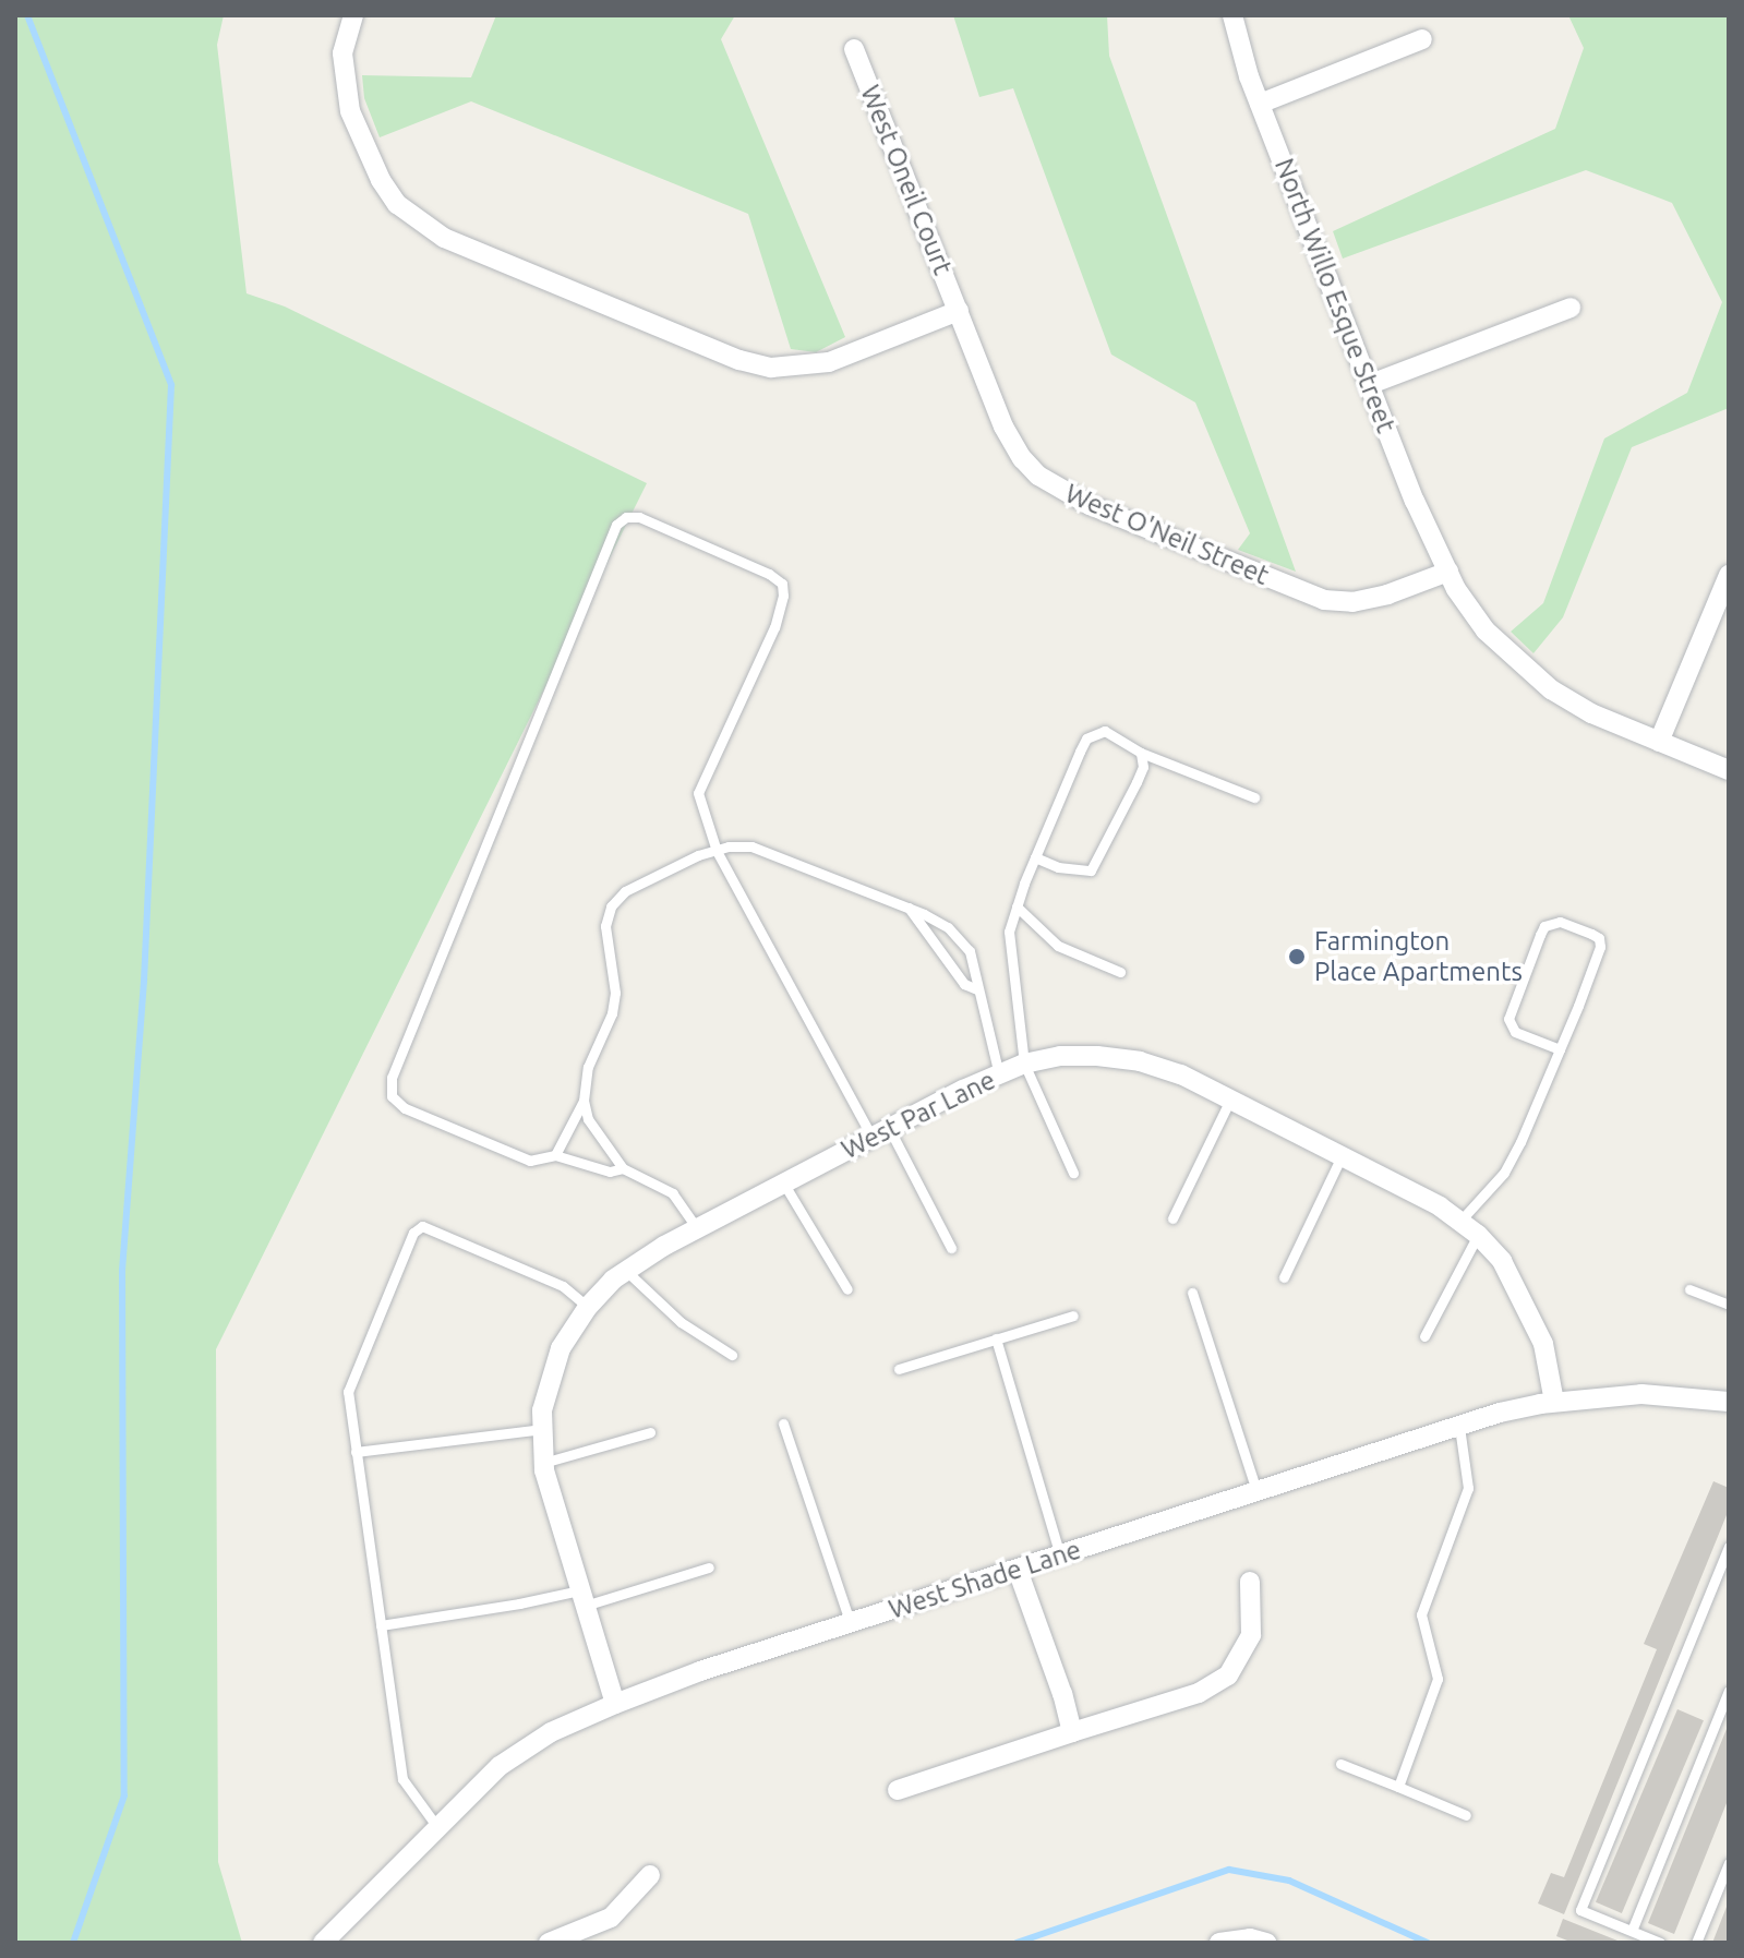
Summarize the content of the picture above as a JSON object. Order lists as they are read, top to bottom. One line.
{"streets":{"street":["West Oneil Court","North Willo Esque Street","West O'Neil Street","West Par Lane","West Shade Lane"]},"crossings":[["West Oneil Court","West O'Neil Street"],["North Willo Esque Street","West O'Neil Street"],["West Par Lane","West Shade Lane"]],"places":["Farmington Place Apartments"]}
